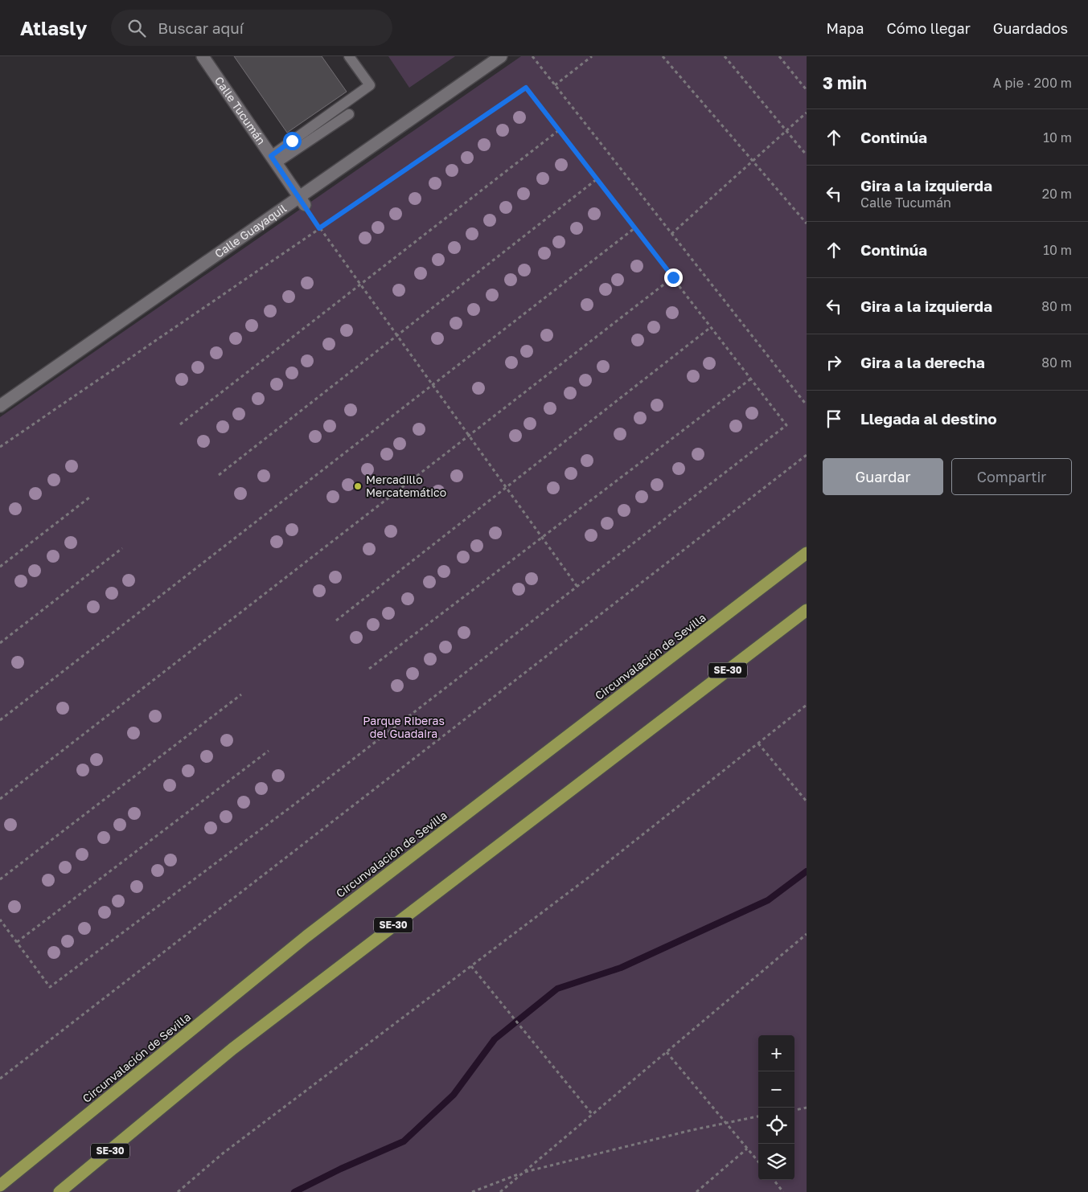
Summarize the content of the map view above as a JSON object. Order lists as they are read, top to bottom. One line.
{"streets":{"highway":["Circunvalación de Sevilla","SE-30"],"street":["Calle Tucumán","Calle Guayaquil"]},"crossings":[["Calle Tucumán","Calle Guayaquil"]],"parks":["Parque Riberas del Guadaira"],"places":["Mercadillo Mercatemático"],"page":{"header":"Atlasly","search":"Buscar aquí","nav":["Mapa","Cómo llegar","Guardados"],"heading":["3 min","A pie · 200 m"],"list":[["Continúa","10 m"],["Gira a la izquierda","Calle Tucumán","20 m"],["Continúa","10 m"],["Gira a la izquierda","80 m"],["Gira a la derecha","80 m"],"Llegada al destino"],"buttons":["Guardar","Compartir"],"map_buttons":["+","−"]}}
